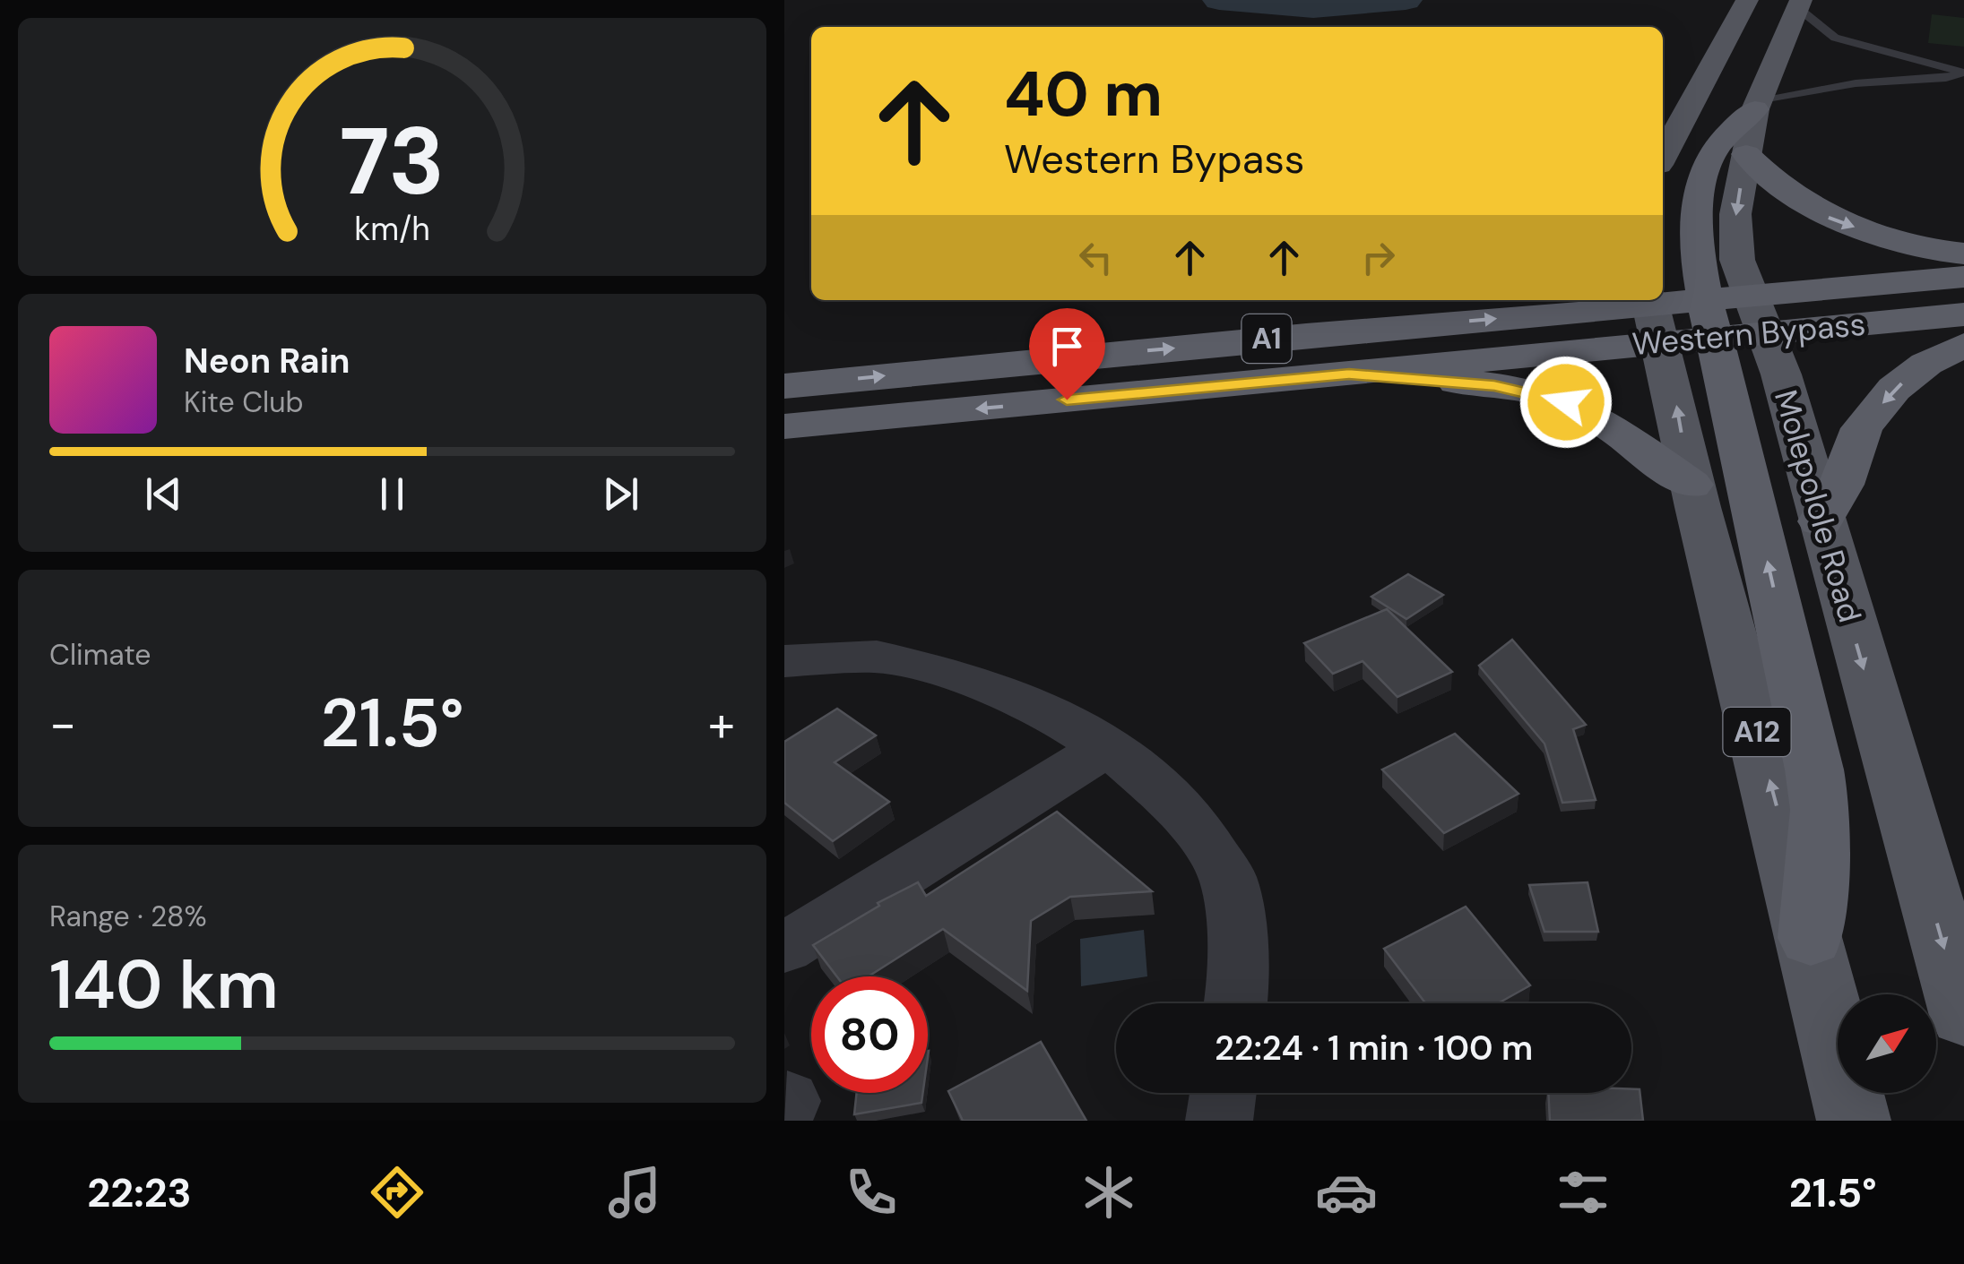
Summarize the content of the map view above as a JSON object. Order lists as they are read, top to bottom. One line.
{"streets":{"highway":["Western Bypass","A1"],"main road":["Molepolole Road","A12"]},"crossings":[["Western Bypass","Molepolole Road"],["Western Bypass","A12"]],"north":"top right","page":{"turn":["40 m","Western Bypass"],"song":["Neon Rain","Kite Club"],"tile":["Climate",["Range · 28%","140 km"]],"heat":["−","21.5°","+"],"limit":"80","trip":"22:24 · 1 min · 100 m","tabs":["22:23","21.5°"],"gauge":["73","km/h"]}}
